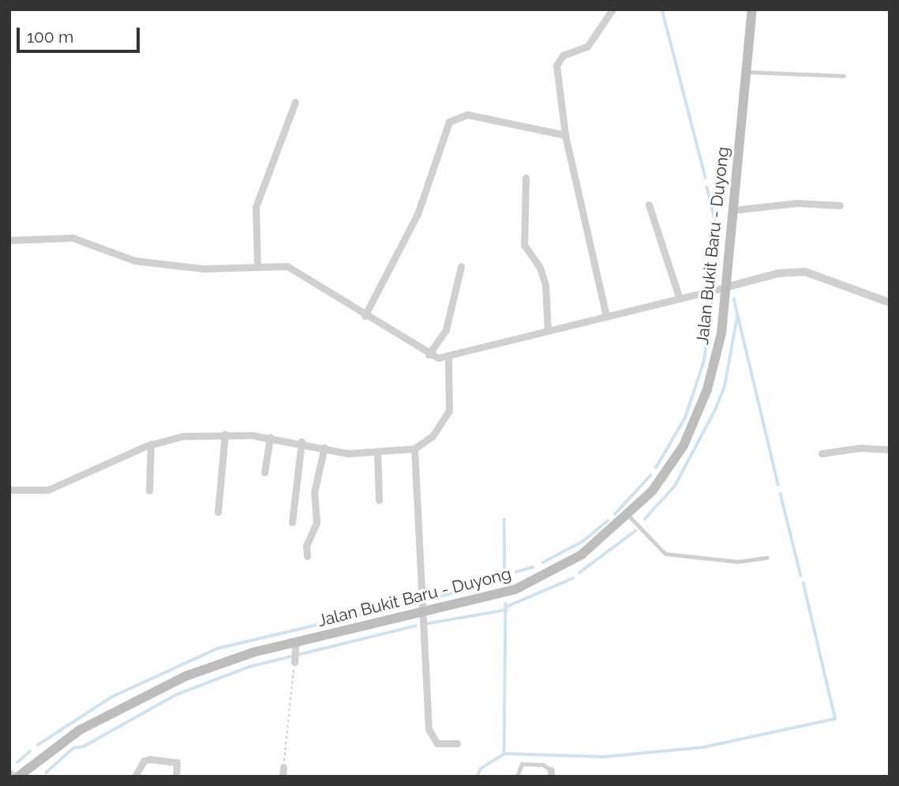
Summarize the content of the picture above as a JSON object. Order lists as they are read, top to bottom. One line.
{"streets":{"main road":["Jalan Bukit Baru - Duyong"]},"scale_bar":"100 m"}
